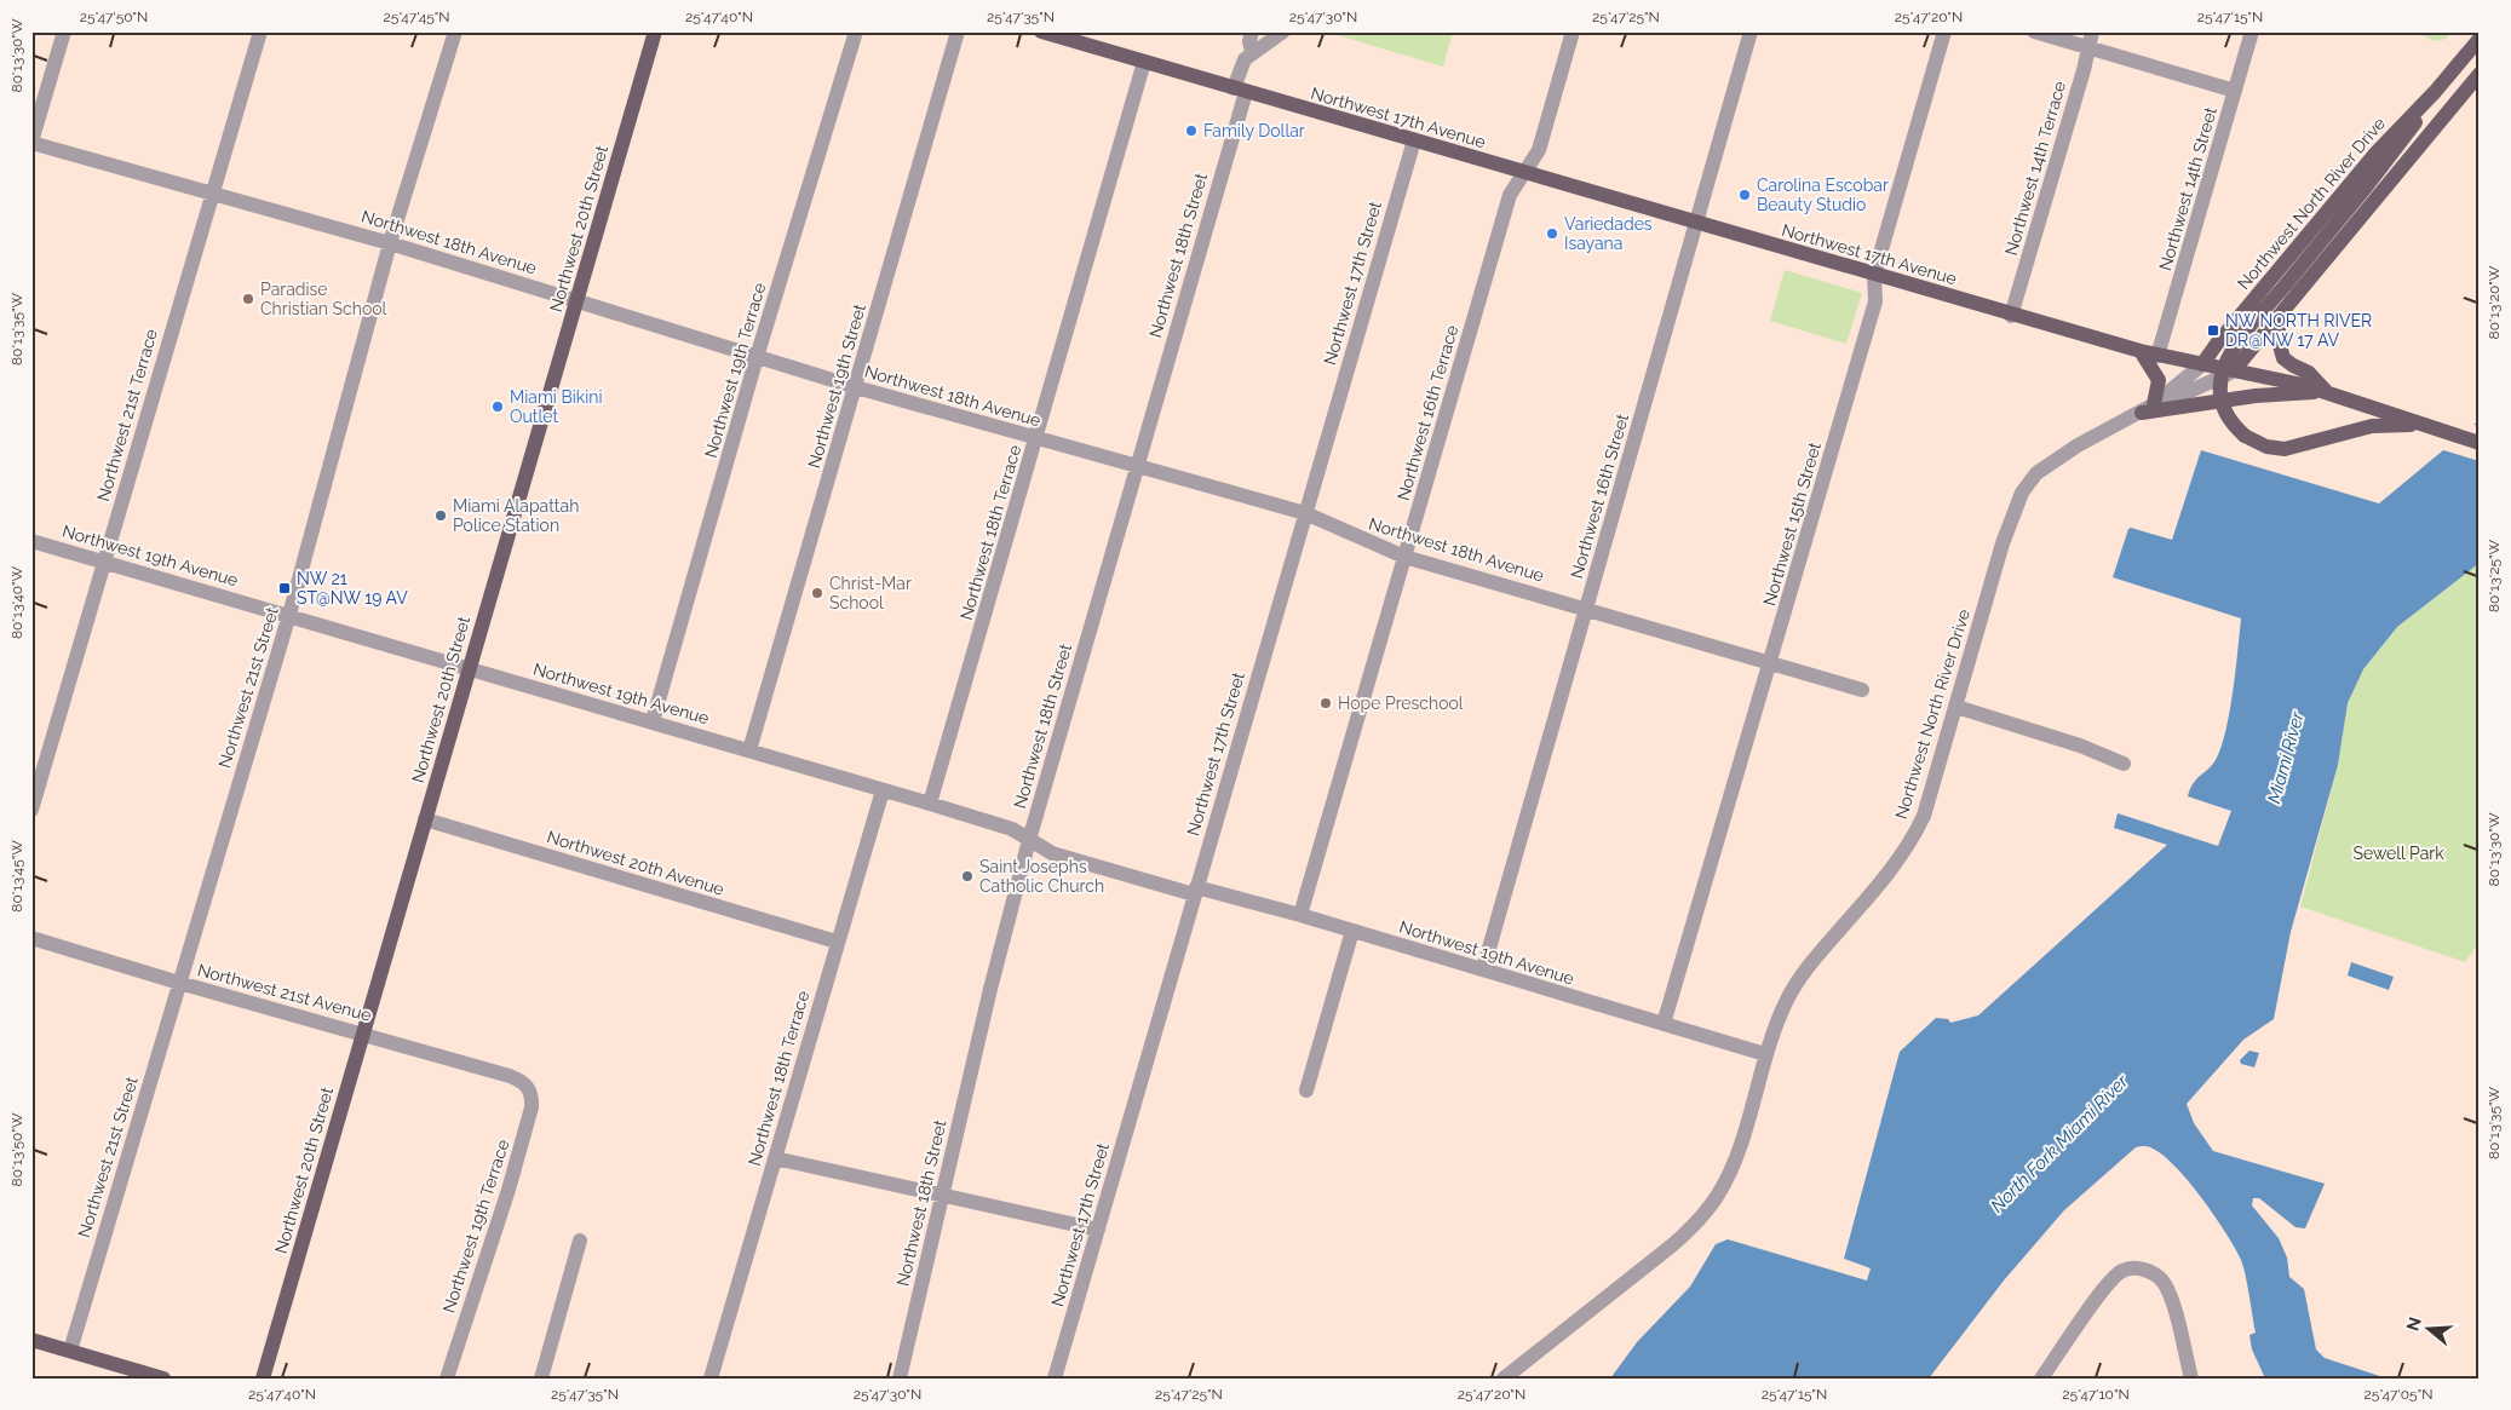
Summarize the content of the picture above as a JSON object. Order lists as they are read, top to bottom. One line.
{"streets":{"main road":["Northwest 17th Avenue","Northwest North River Drive","Northwest 20th Street"],"street":["Northwest 14th Terrace","Northwest 14th Street","Northwest 18th Avenue","Northwest 18th Street","Northwest 17th Street","Northwest 19th Terrace","Northwest 19th Street","Northwest 16th Terrace","Northwest 21st Terrace","Northwest 16th Street","Northwest 15th Street","Northwest 18th Terrace","Northwest 19th Avenue","Northwest 21st Street","Northwest 20th Avenue","Northwest 21st Avenue"]},"crossings":[["Northwest 17th Avenue","Northwest 14th Terrace"],["Northwest 17th Avenue","Northwest 14th Street"],["Northwest 17th Avenue","Northwest North River Drive"],["Northwest 17th Avenue","Northwest 18th Street"],["Northwest 17th Avenue","Northwest 17th Street"],["Northwest 17th Avenue","Northwest 16th Terrace"],["Northwest 17th Avenue","Northwest 16th Street"],["Northwest 17th Avenue","Northwest 15th Street"],["Northwest 17th Avenue","Northwest 18th Terrace"],["Northwest North River Drive","Northwest 19th Avenue"],["Northwest 20th Street","Northwest 18th Avenue"],["Northwest 20th Street","Northwest 19th Avenue"],["Northwest 20th Street","Northwest 20th Avenue"],["Northwest 20th Street","Northwest 21st Avenue"],["Northwest 18th Avenue","Northwest 18th Street"],["Northwest 18th Avenue","Northwest 17th Street"],["Northwest 18th Avenue","Northwest 19th Terrace"],["Northwest 18th Avenue","Northwest 19th Street"],["Northwest 18th Avenue","Northwest 16th Terrace"],["Northwest 18th Avenue","Northwest 21st Terrace"],["Northwest 18th Avenue","Northwest 16th Street"],["Northwest 18th Avenue","Northwest 15th Street"],["Northwest 18th Avenue","Northwest 18th Terrace"],["Northwest 18th Avenue","Northwest 21st Street"],["Northwest 18th Street","Northwest 19th Avenue"],["Northwest 17th Street","Northwest 19th Avenue"],["Northwest 19th Terrace","Northwest 19th Avenue"],["Northwest 19th Terrace","Northwest 21st Avenue"],["Northwest 19th Street","Northwest 19th Avenue"],["Northwest 16th Terrace","Northwest 19th Avenue"],["Northwest 21st Terrace","Northwest 19th Avenue"],["Northwest 16th Street","Northwest 19th Avenue"],["Northwest 15th Street","Northwest 19th Avenue"],["Northwest 18th Terrace","Northwest 19th Avenue"],["Northwest 18th Terrace","Northwest 20th Avenue"],["Northwest 19th Avenue","Northwest 21st Street"],["Northwest 21st Street","Northwest 21st Avenue"]],"water":["Miami River","North Fork Miami River"],"parks":["Sewell Park"],"places":{"other":["Family Dollar","Carolina Escobar Beauty Studio","Variedades Isayana","Paradise Christian School","Miami Bikini Outlet","Miami Alapattah Police Station","Christ-Mar School","Hope Preschool","Saint Josephs Catholic Church"],"transit":["NW NORTH RIVER DR@NW 17 AV","NW 21 ST@NW 19 AV"]},"north":"left","coordinates":["25°47'50\"N","25°47'45\"N","25°47'40\"N","25°47'35\"N","25°47'30\"N","25°47'25\"N","25°47'20\"N","25°47'15\"N","80°13'30\"W","80°13'20\"W","80°13'35\"W","80°13'25\"W","80°13'40\"W","80°13'45\"W","80°13'50\"W","25°47'10\"N","25°47'05\"N"]}
